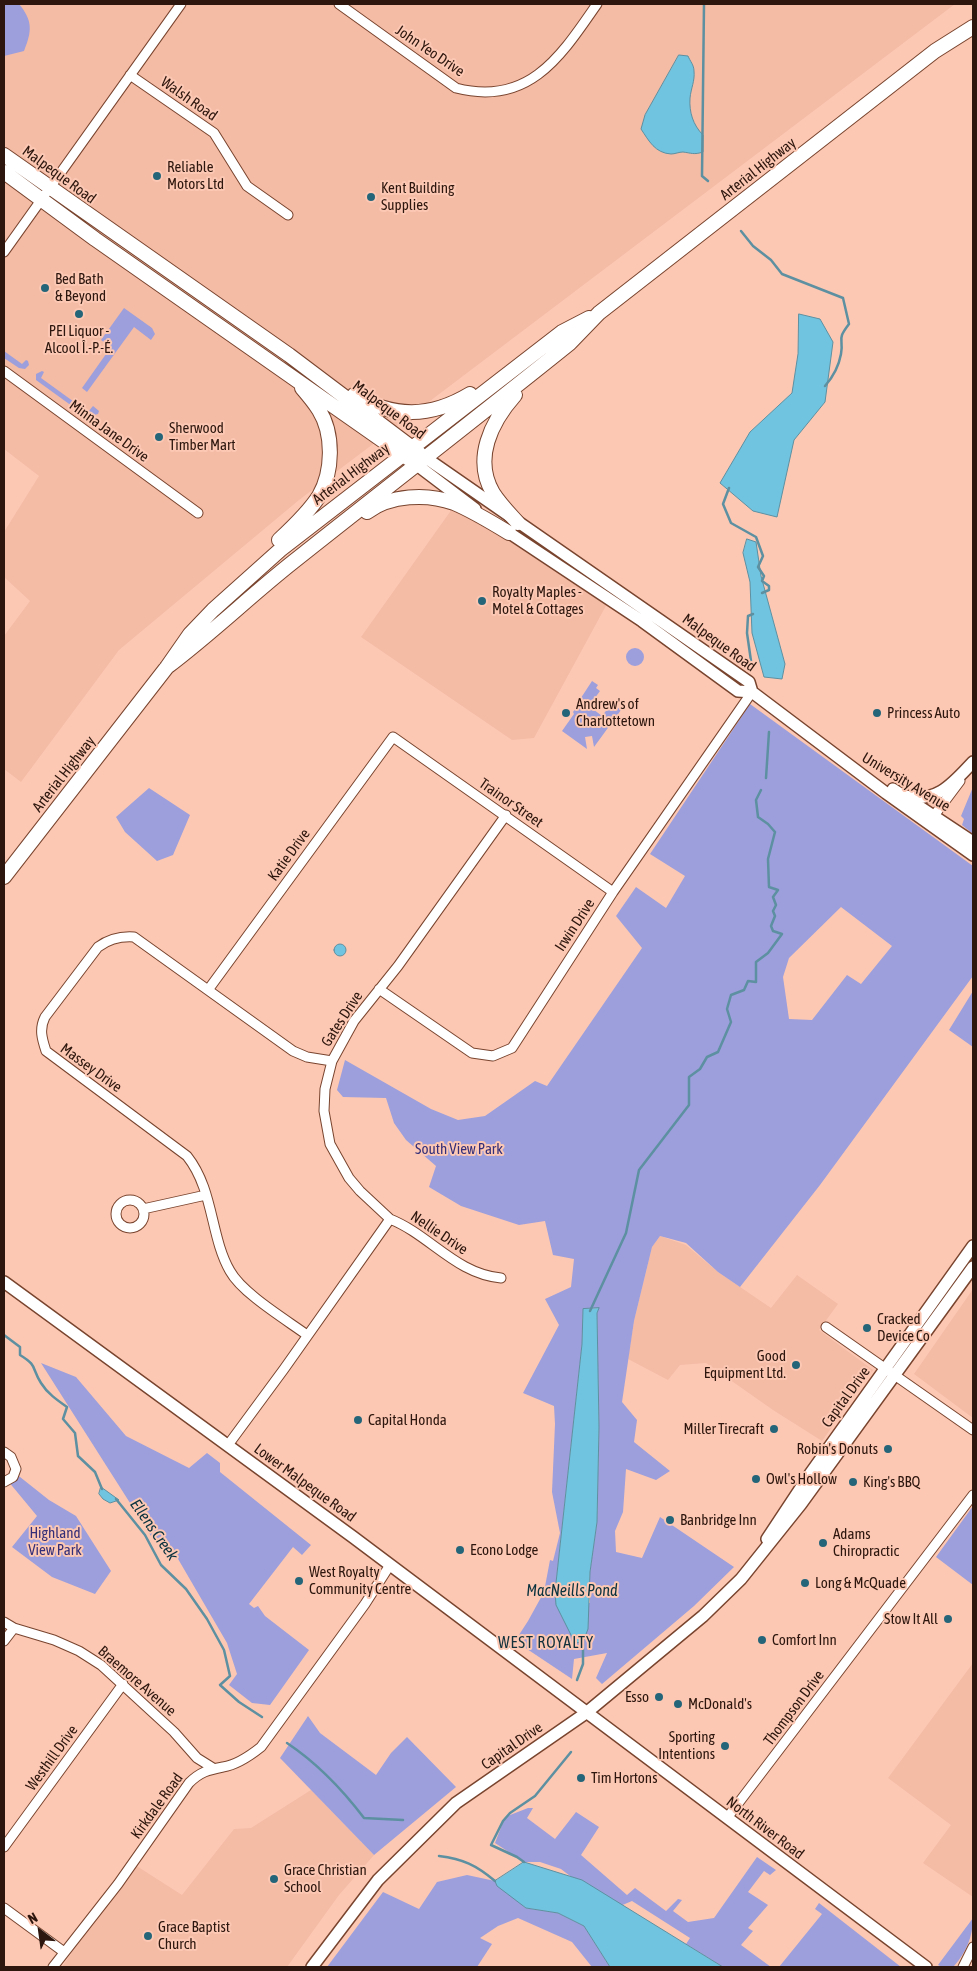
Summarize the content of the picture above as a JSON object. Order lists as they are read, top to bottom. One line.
{"streets":{"highway":["Arterial Highway","Malpeque Road"],"main road":["University Avenue","Capital Drive","Lower Malpeque Road","North River Road"],"street":["John Yeo Drive","Walsh Road","Minna Jane Drive","Trainor Street","Katie Drive","Irwin Drive","Gates Drive","Massey Drive","Nellie Drive","Braemore Avenue","Thompson Drive","Westhill Drive","Kirkdale Road"]},"crossings":[["Arterial Highway","Malpeque Road"],["Malpeque Road","University Avenue"],["Malpeque Road","Irwin Drive"],["Trainor Street","Katie Drive"],["Trainor Street","Irwin Drive"],["Trainor Street","Gates Drive"],["Katie Drive","Massey Drive"],["Irwin Drive","Gates Drive"],["Gates Drive","Massey Drive"],["Gates Drive","Nellie Drive"],["Capital Drive","Lower Malpeque Road"],["Capital Drive","North River Road"],["Lower Malpeque Road","Kirkdale Road"],["Lower Malpeque Road","North River Road"],["Braemore Avenue","Westhill Drive"],["Braemore Avenue","Kirkdale Road"],["Thompson Drive","North River Road"]],"districts":["WEST ROYALTY"],"water":["Ellens Creek","MacNeills Pond"],"parks":["South View Park","Highland View Park"],"places":["Reliable Motors Ltd","Kent Building Supplies","Bed Bath & Beyond","PEI Liquor - Alcool Î.-P.-É.","Sherwood Timber Mart","Royalty Maples - Motel & Cottages","Andrew's of Charlottetown","Princess Auto","Cracked Device Co","Good Equipment Ltd.","Capital Honda","Miller Tirecraft","Robin's Donuts","Owl's Hollow","King's BBQ","Banbridge Inn","Adams Chiropractic","Econo Lodge","West Royalty Community Centre","Long & McQuade","Stow It All","Comfort Inn","Esso","McDonald's","Sporting Intentions","Tim Hortons","Grace Christian School","Grace Baptist Church"],"north":"top left"}
